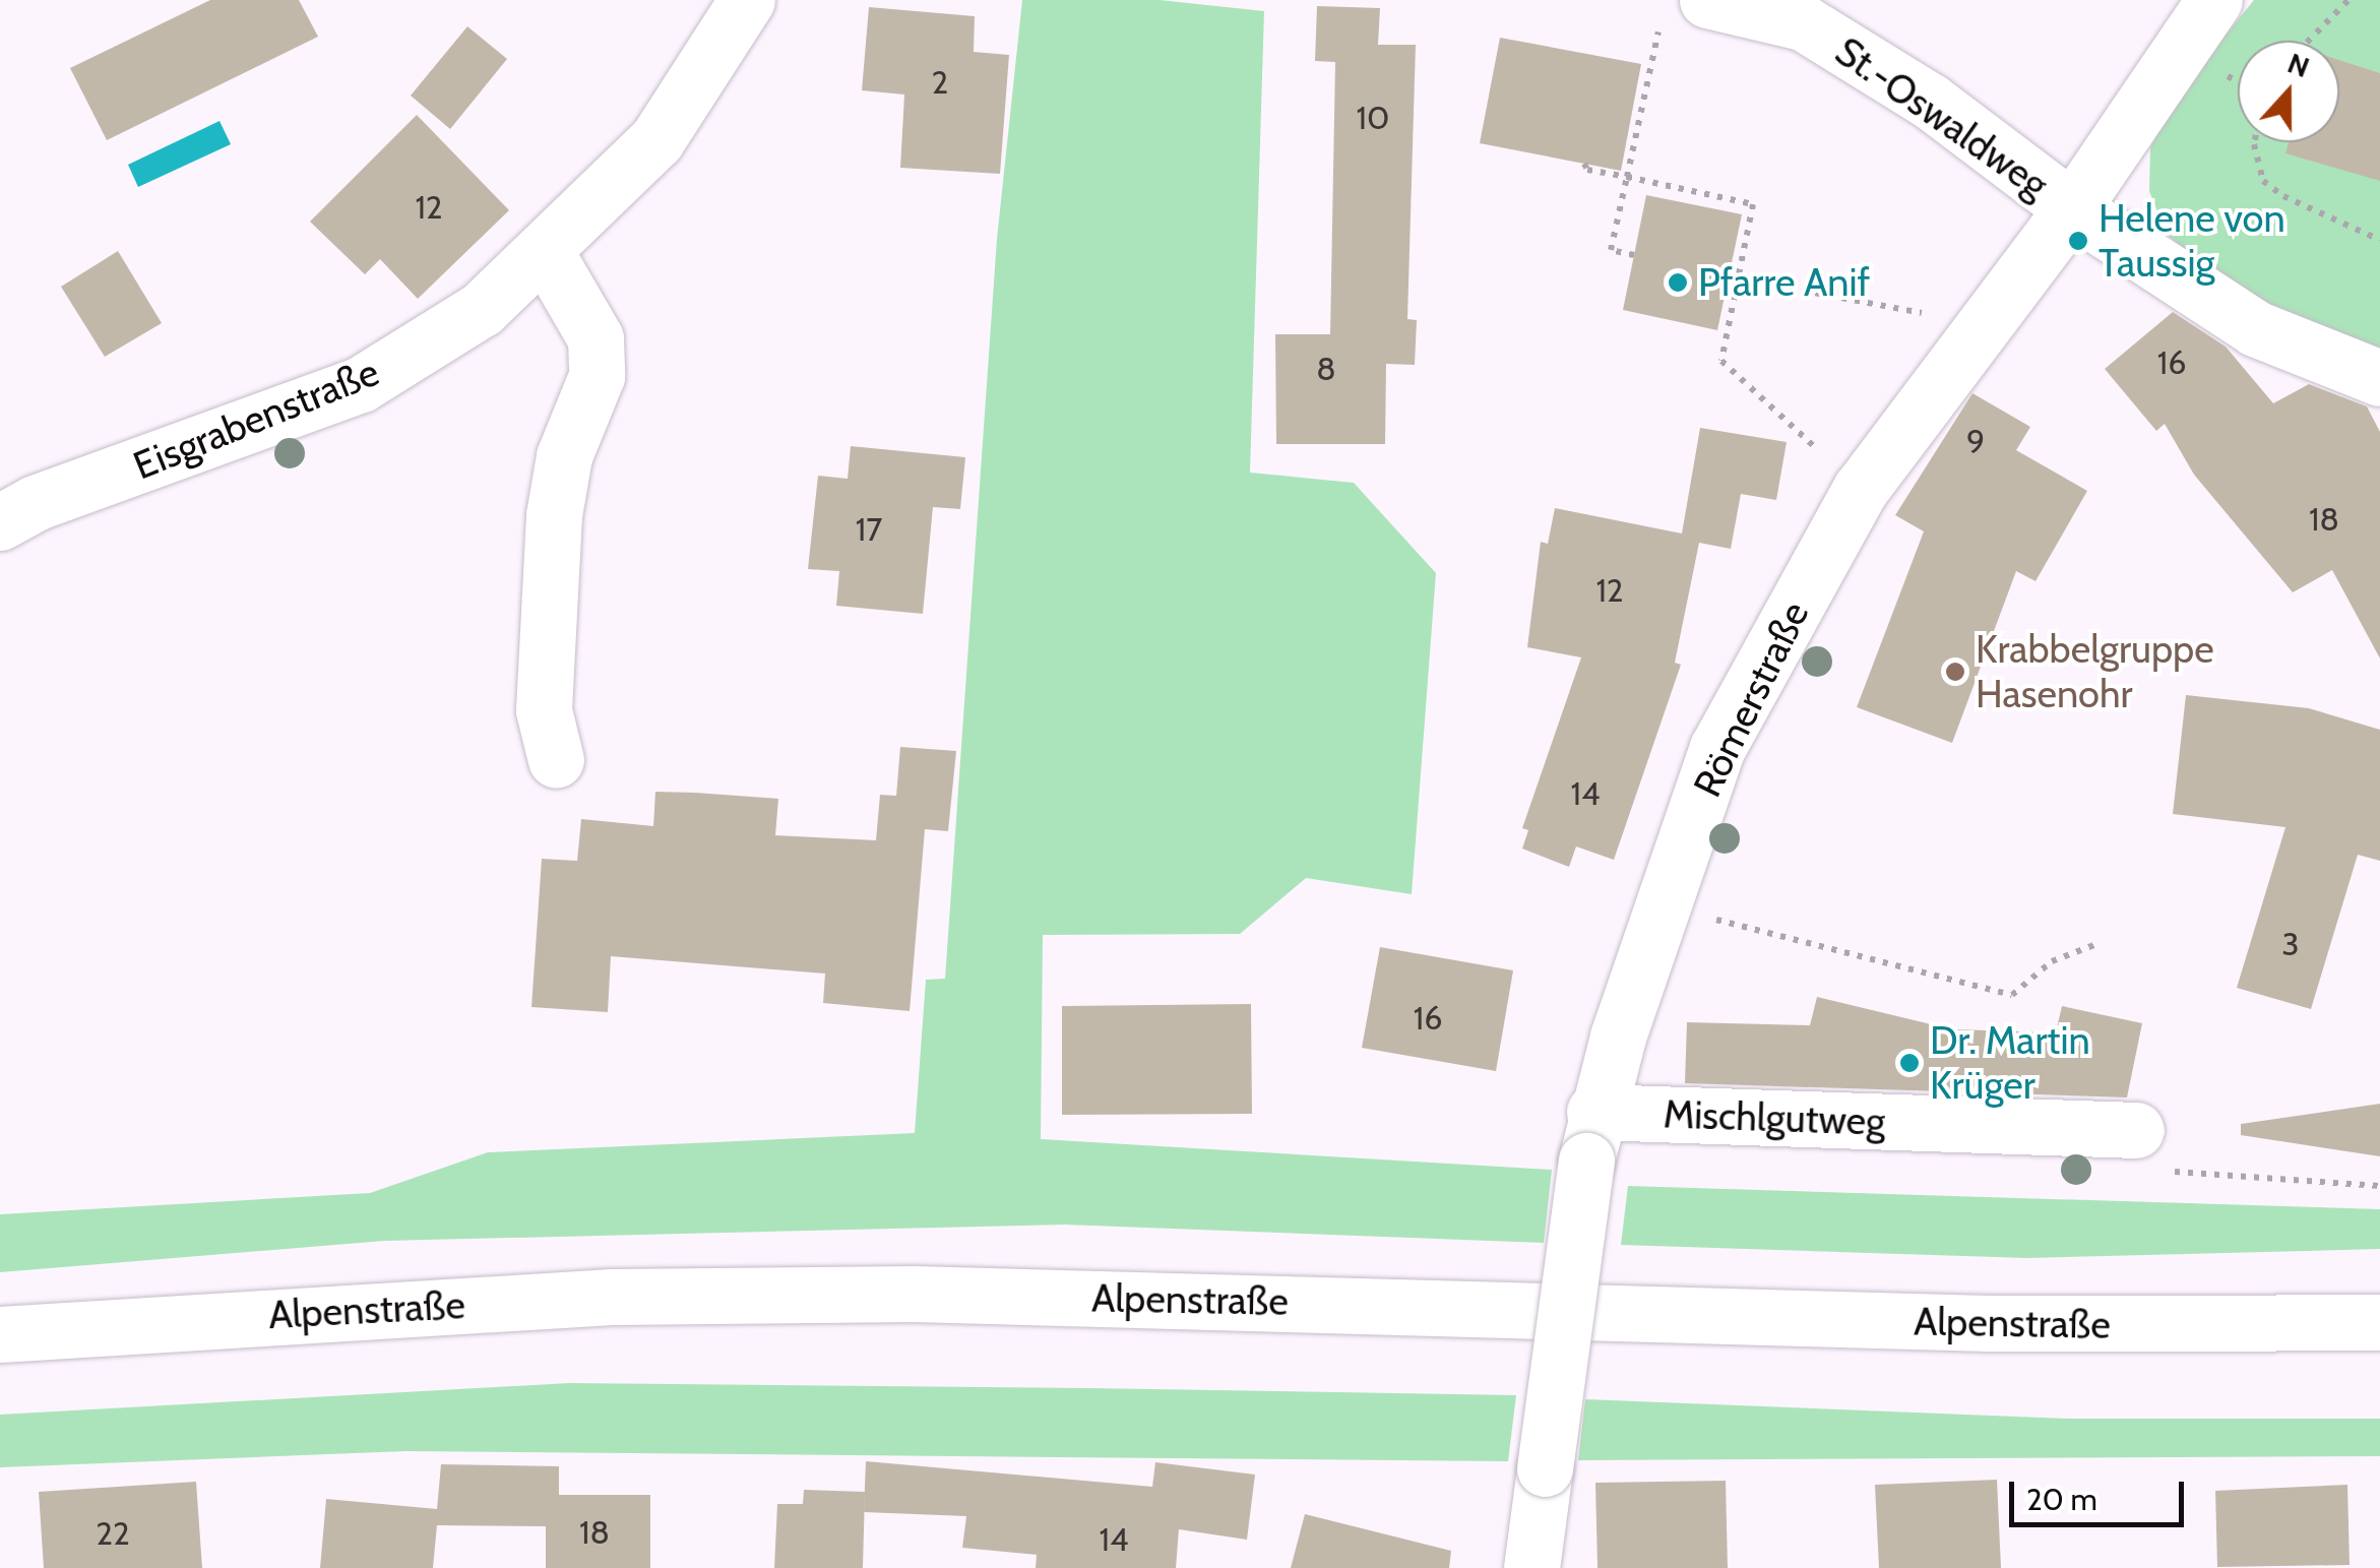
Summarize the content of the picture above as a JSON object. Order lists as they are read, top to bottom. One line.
{"streets":{"street":["St.-Oswaldweg","Eisgrabenstraße","Römerstraße","Mischlgutweg","Alpenstraße"]},"crossings":[["St.-Oswaldweg","Römerstraße"],["Römerstraße","Mischlgutweg"]],"places":["Helene von Taussig","Pfarre Anif","Krabbelgruppe Hasenohr","Dr. Martin Krüger"],"house_numbers":["2","10","12","16","8","9","18","17","12","14","3","16","18","22","14"],"scale_bar":"20 m","north":"top"}
